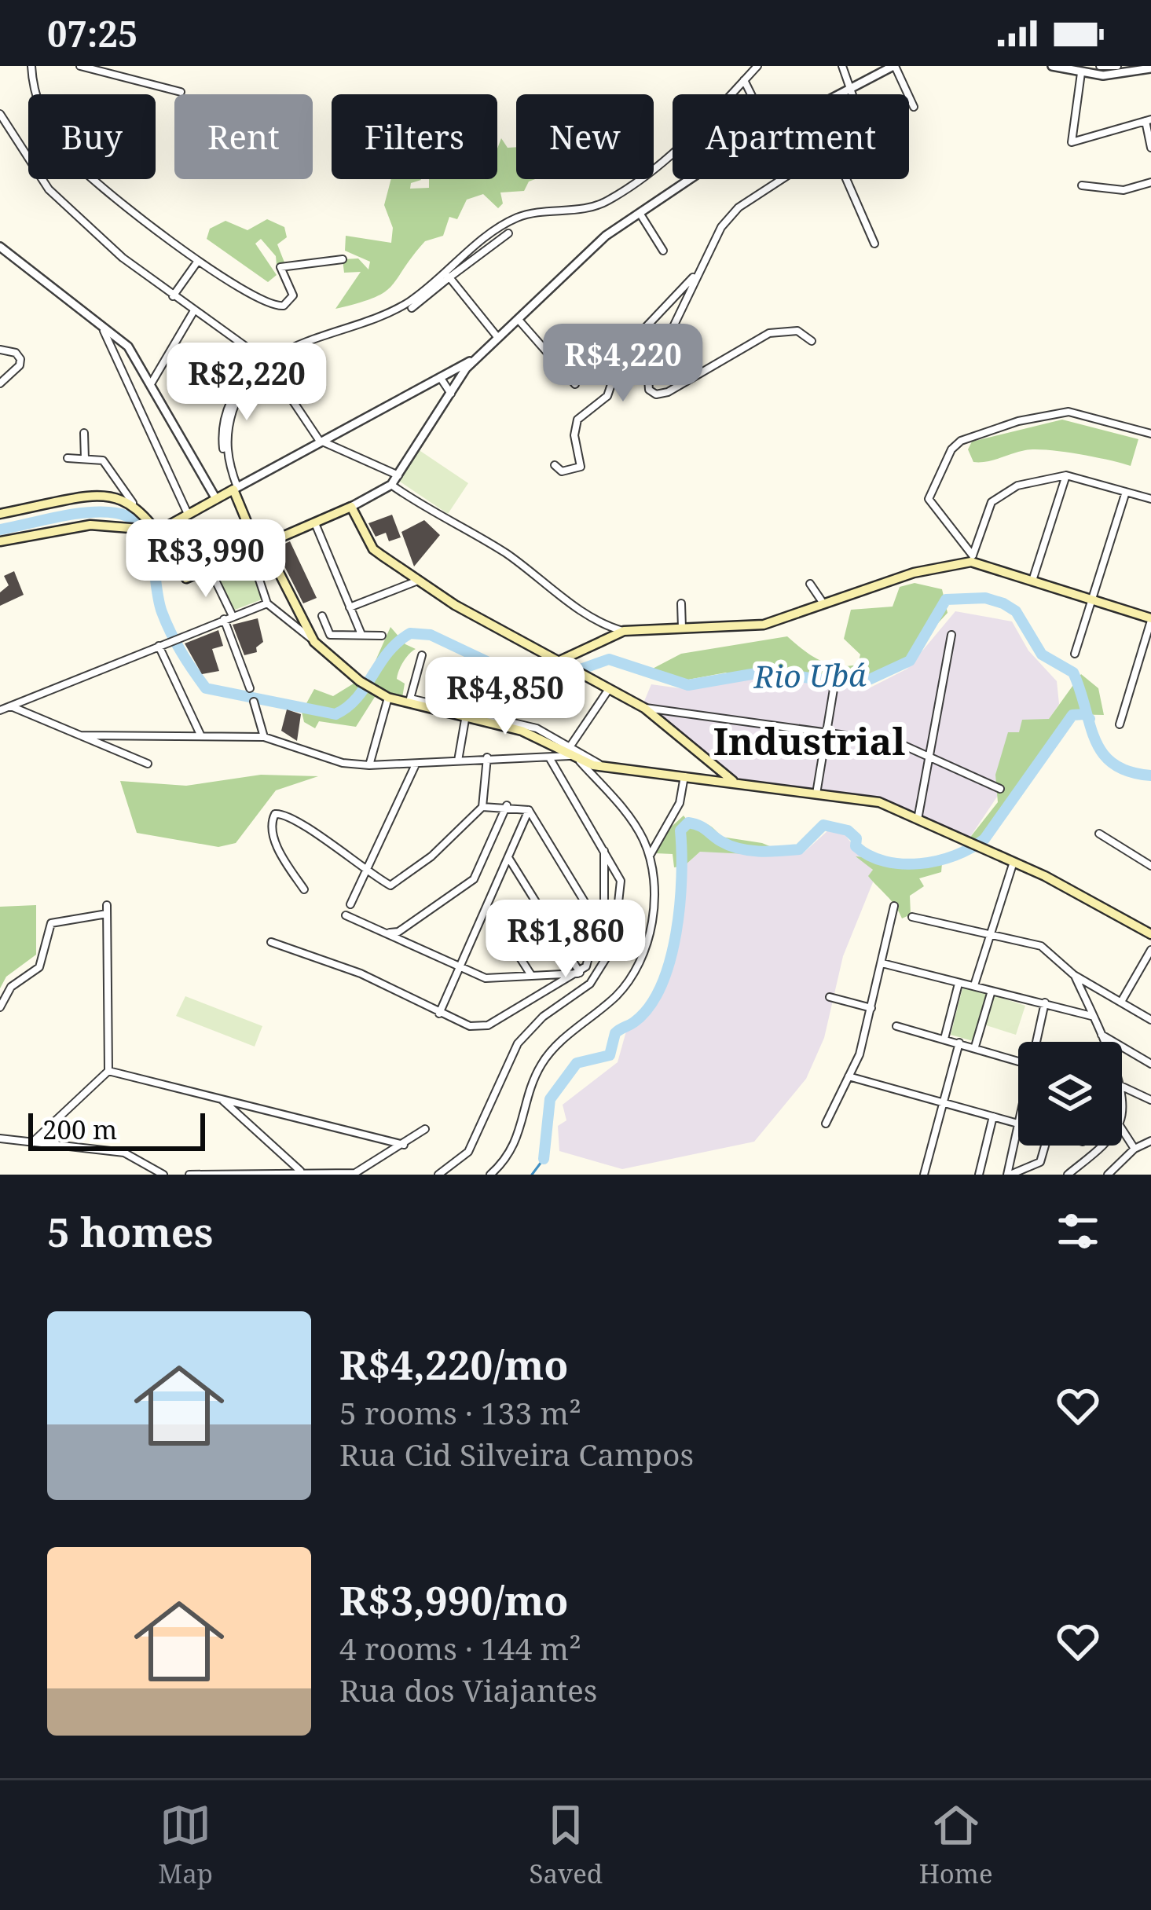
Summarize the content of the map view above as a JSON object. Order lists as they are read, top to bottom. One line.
{"districts":["Industrial"],"water":["Rio Ubá"],"scale_bar":"200 m","page":{"status":"07:25","chip":["Buy","Rent","Filters","New","Apartment"],"price":["R$4,220","R$2,220","R$3,990","R$4,850","R$1,860"],"scale":"200 m","heading":"5 homes","list":[{"name":"R$4,220/mo","note":"5 rooms · 133 m² · Rua Cid Silveira Campos"},{"name":"R$3,990/mo","note":"4 rooms · 144 m² · Rua dos Viajantes"}],"tabs":["Map","Saved","Home"]}}
